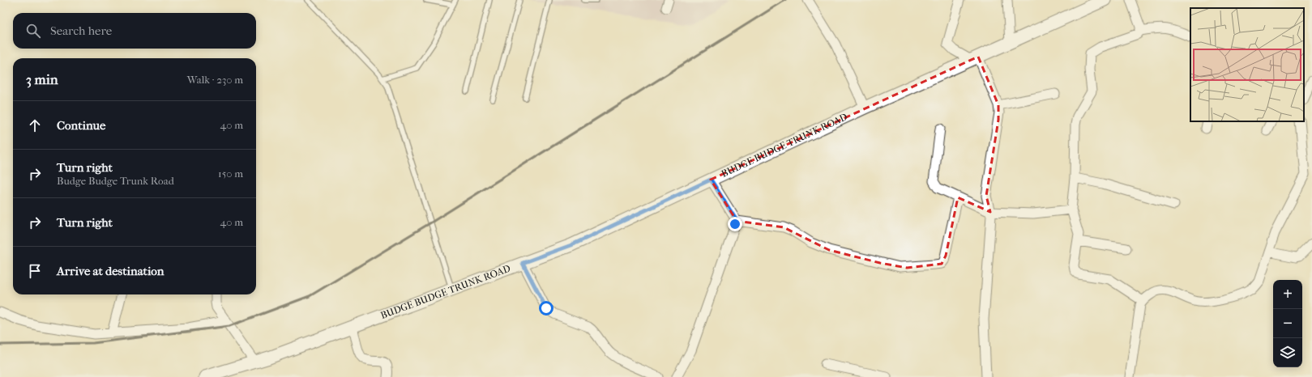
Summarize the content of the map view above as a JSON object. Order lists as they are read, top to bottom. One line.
{"streets":{"main road":["BUDGE BUDGE TRUNK ROAD"]},"page":{"search":"Search here","heading":["3 min","Walk · 230 m"],"list":[["Continue","40 m"],["Turn right","Budge Budge Trunk Road","150 m"],["Turn right","40 m"],"Arrive at destination"],"map_buttons":["+","−"]}}
